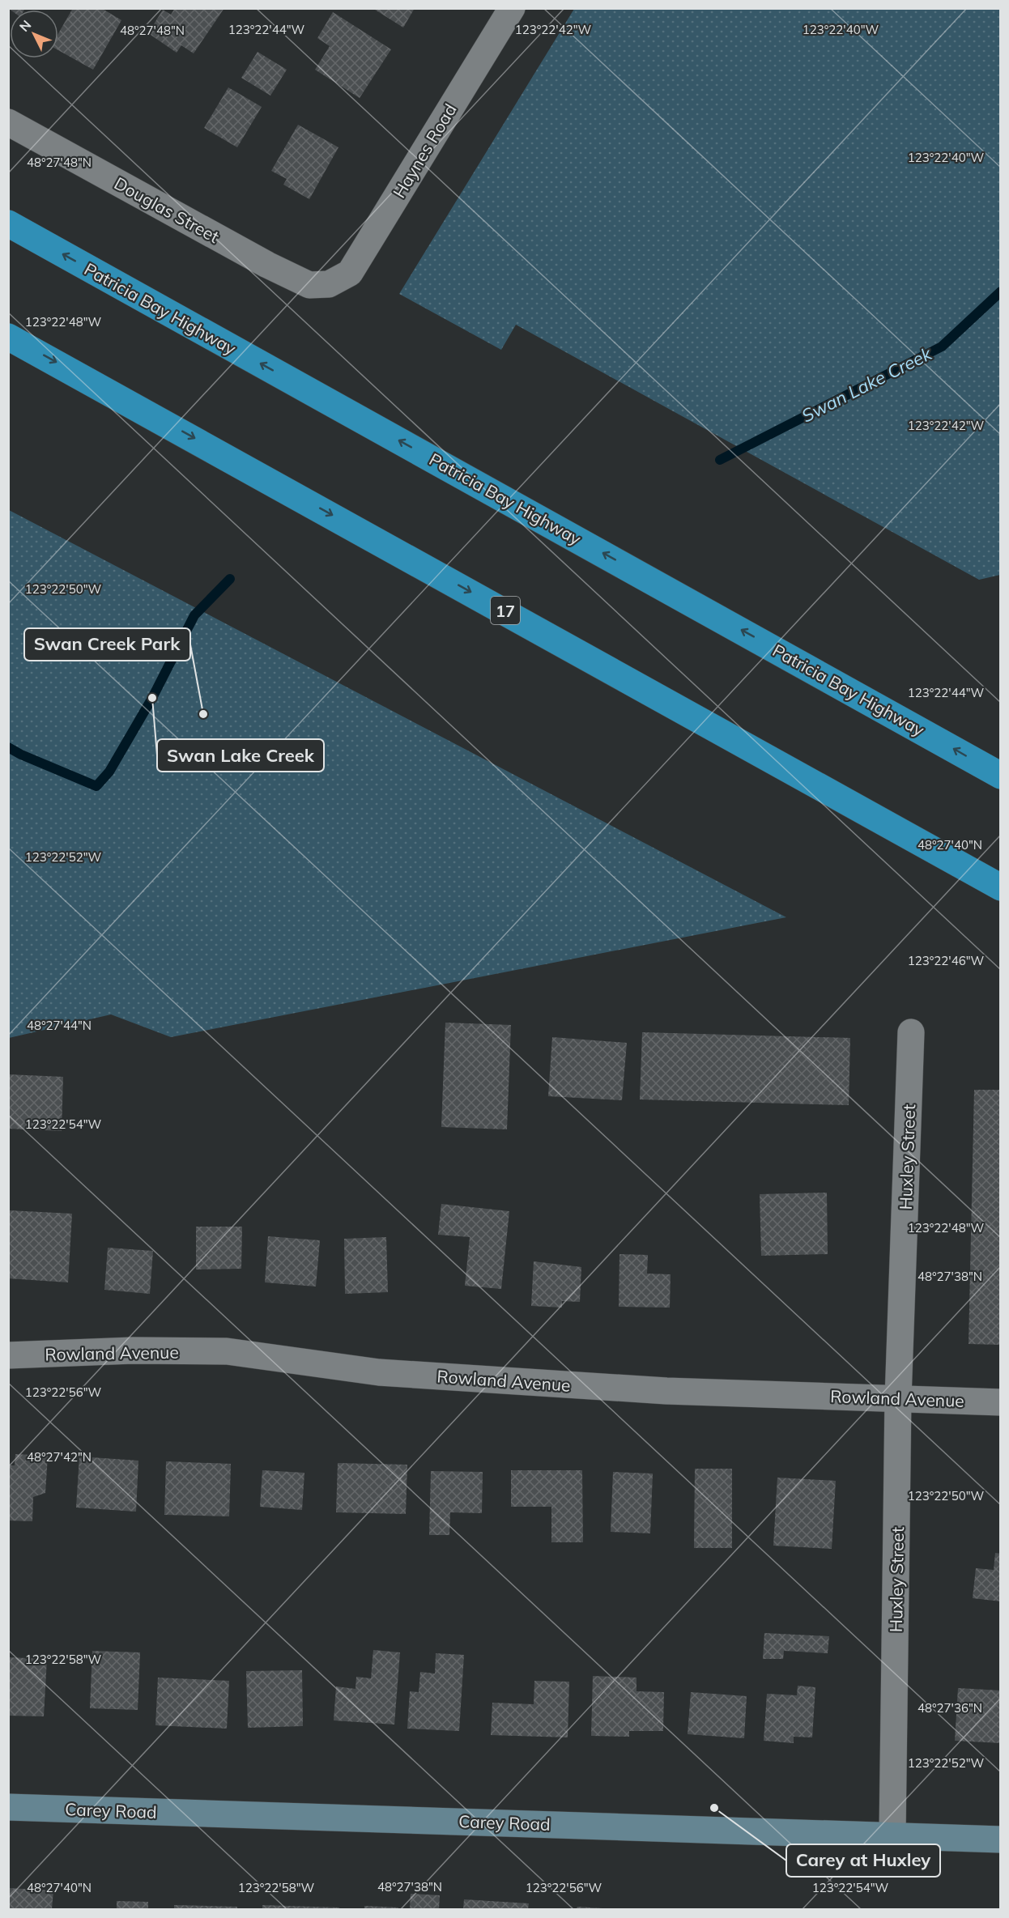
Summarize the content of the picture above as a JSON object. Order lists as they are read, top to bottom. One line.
{"streets":{"highway":["Patricia Bay Highway","17"],"street":["Haynes Road","Douglas Street","Huxley Street","Rowland Avenue","Carey Road"]},"crossings":[["Haynes Road","Douglas Street"],["Huxley Street","Rowland Avenue"],["Huxley Street","Carey Road"]],"water":["Swan Lake Creek"],"places":["Swan Lake Creek","Swan Creek Park","Carey at Huxley"],"north":"top left","coordinates":["123°22'44\"W","123°22'42\"W","123°22'40\"W","48°27'48\"N","123°22'48\"W","123°22'50\"W","48°27'40\"N","123°22'52\"W","123°22'46\"W","48°27'44\"N","123°22'54\"W","48°27'38\"N","123°22'56\"W","48°27'42\"N","123°22'58\"W","48°27'36\"N"]}
